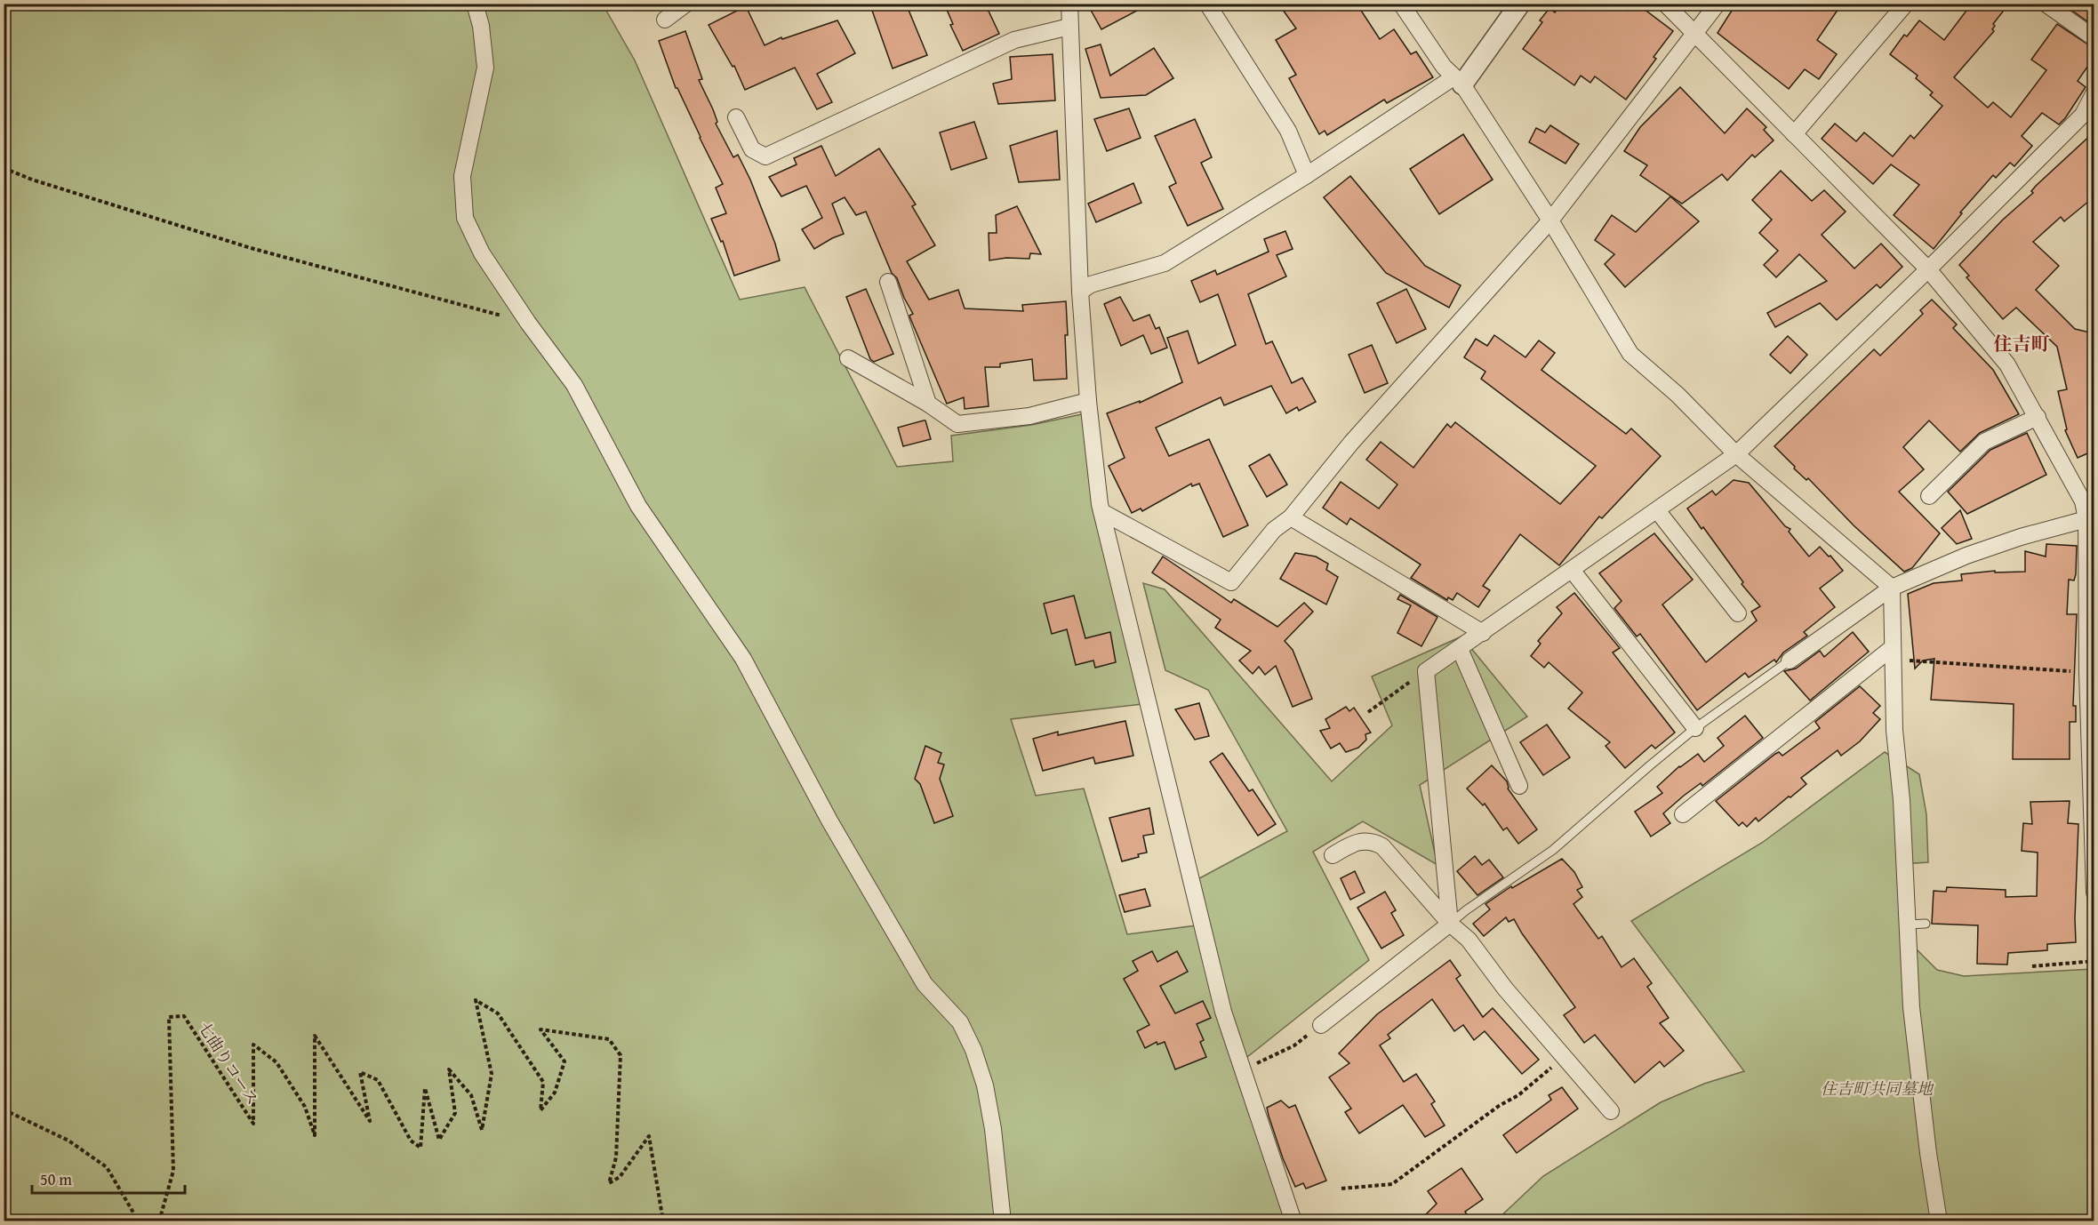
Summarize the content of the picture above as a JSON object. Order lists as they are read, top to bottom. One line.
{"streets":{"path":["七曲りコース"]},"districts":["住吉町"],"parks":["住吉町共同墓地"],"scale_bar":"50 m"}
